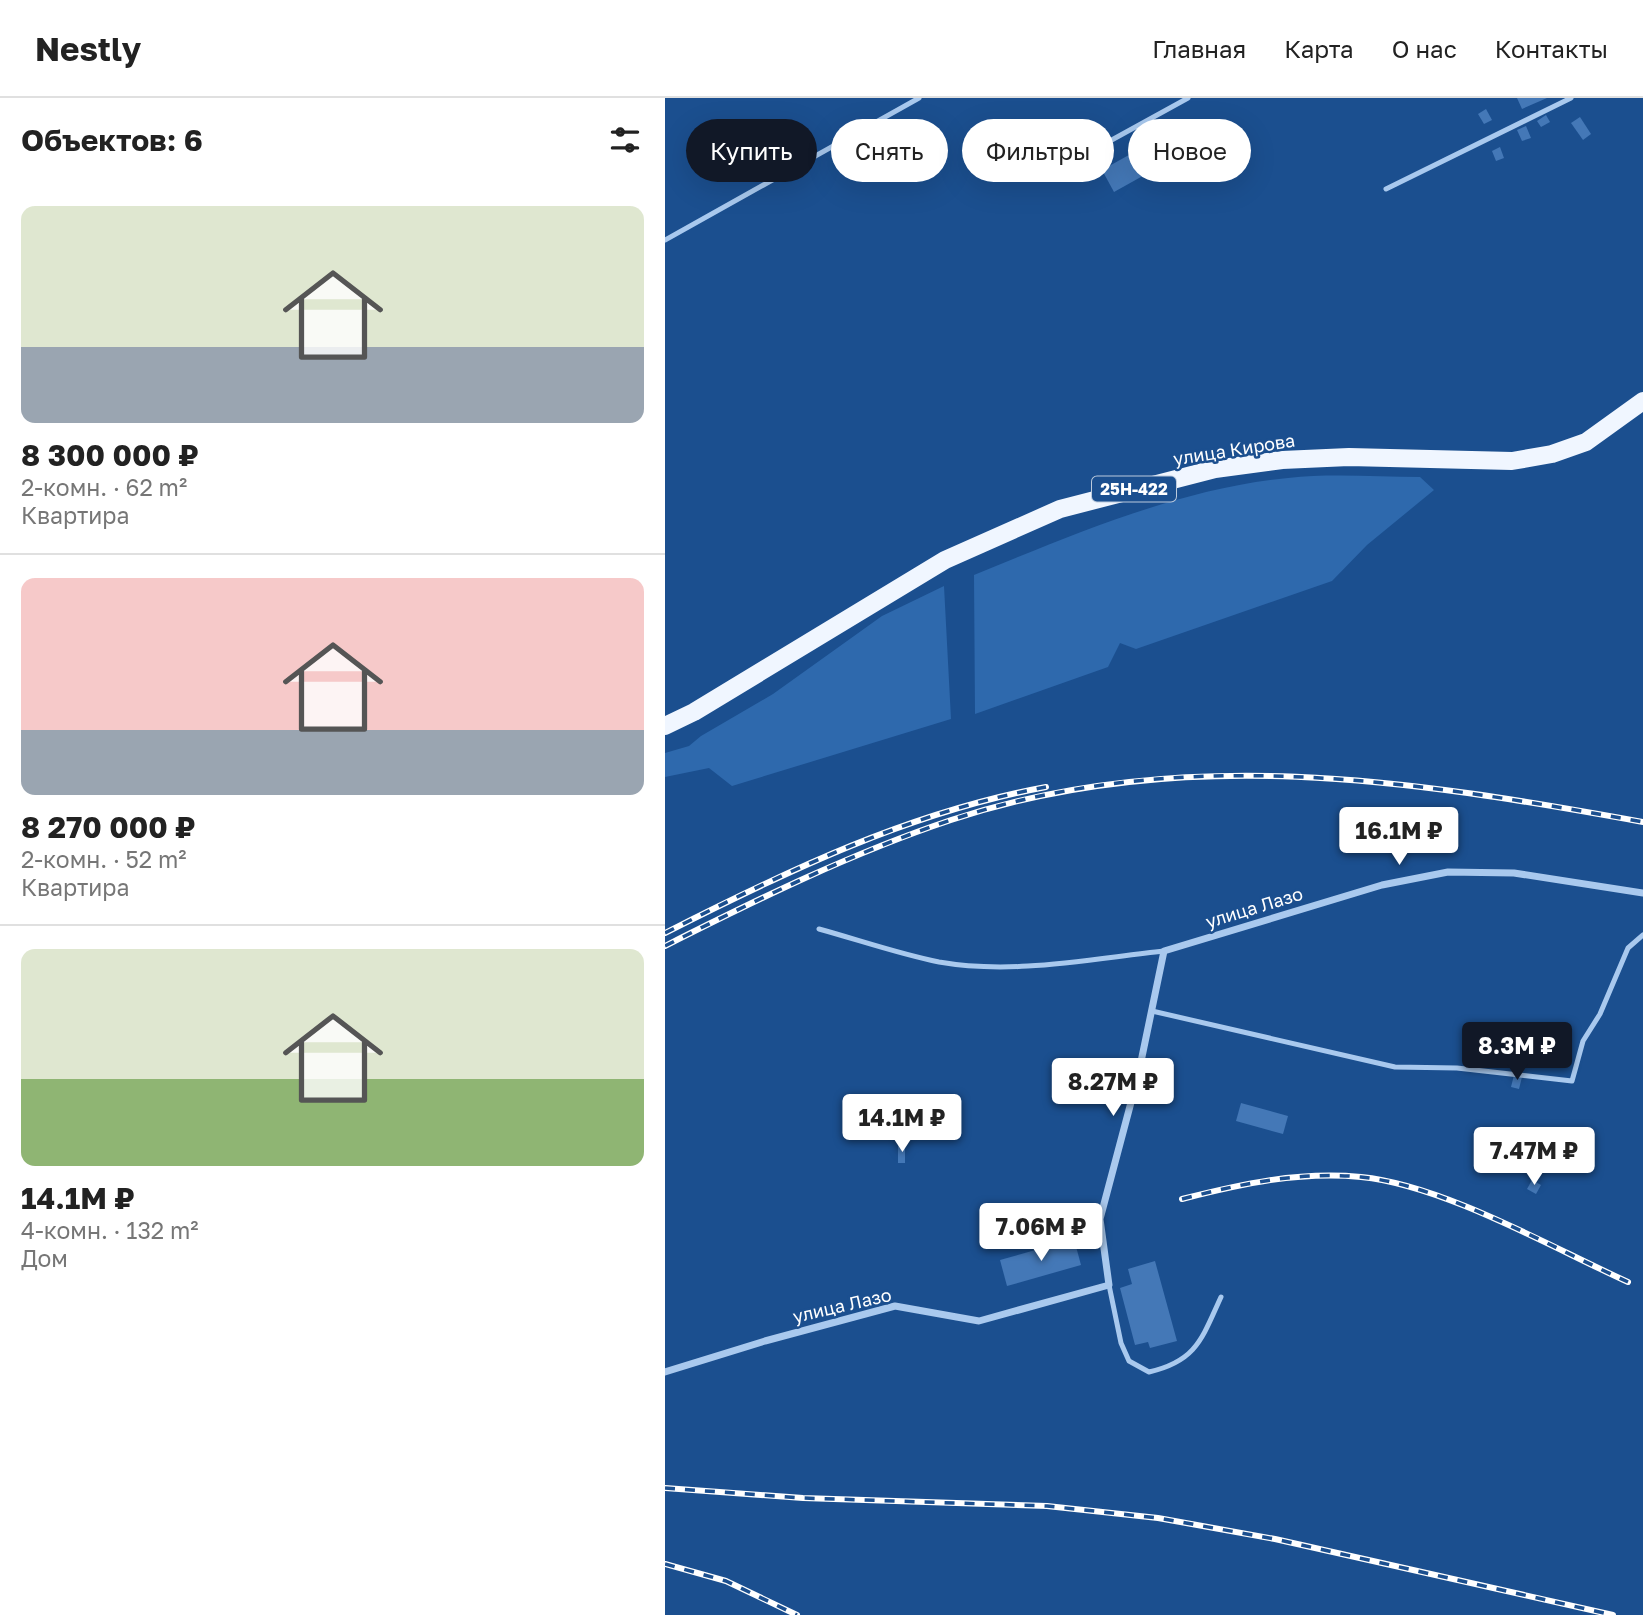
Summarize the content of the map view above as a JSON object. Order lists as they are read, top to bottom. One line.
{"streets":{"main road":["улица Кирова","25Н-422"],"street":["улица Лазо"]},"page":{"header":"Nestly","nav":["Главная","Карта","О нас","Контакты"],"heading":"Объектов: 6","chip":["Купить","Снять","Фильтры","Новое"],"list":[{"name":"8 300 000 ₽","note":"2-комн. · 62 m² · Квартира"},{"name":"8 270 000 ₽","note":"2-комн. · 52 m² · Квартира"},{"name":"14.1M ₽","note":"4-комн. · 132 m² · Дом"}],"price":["16.1M ₽","8.3M ₽","8.27M ₽","14.1M ₽","7.47M ₽","7.06M ₽"]}}
